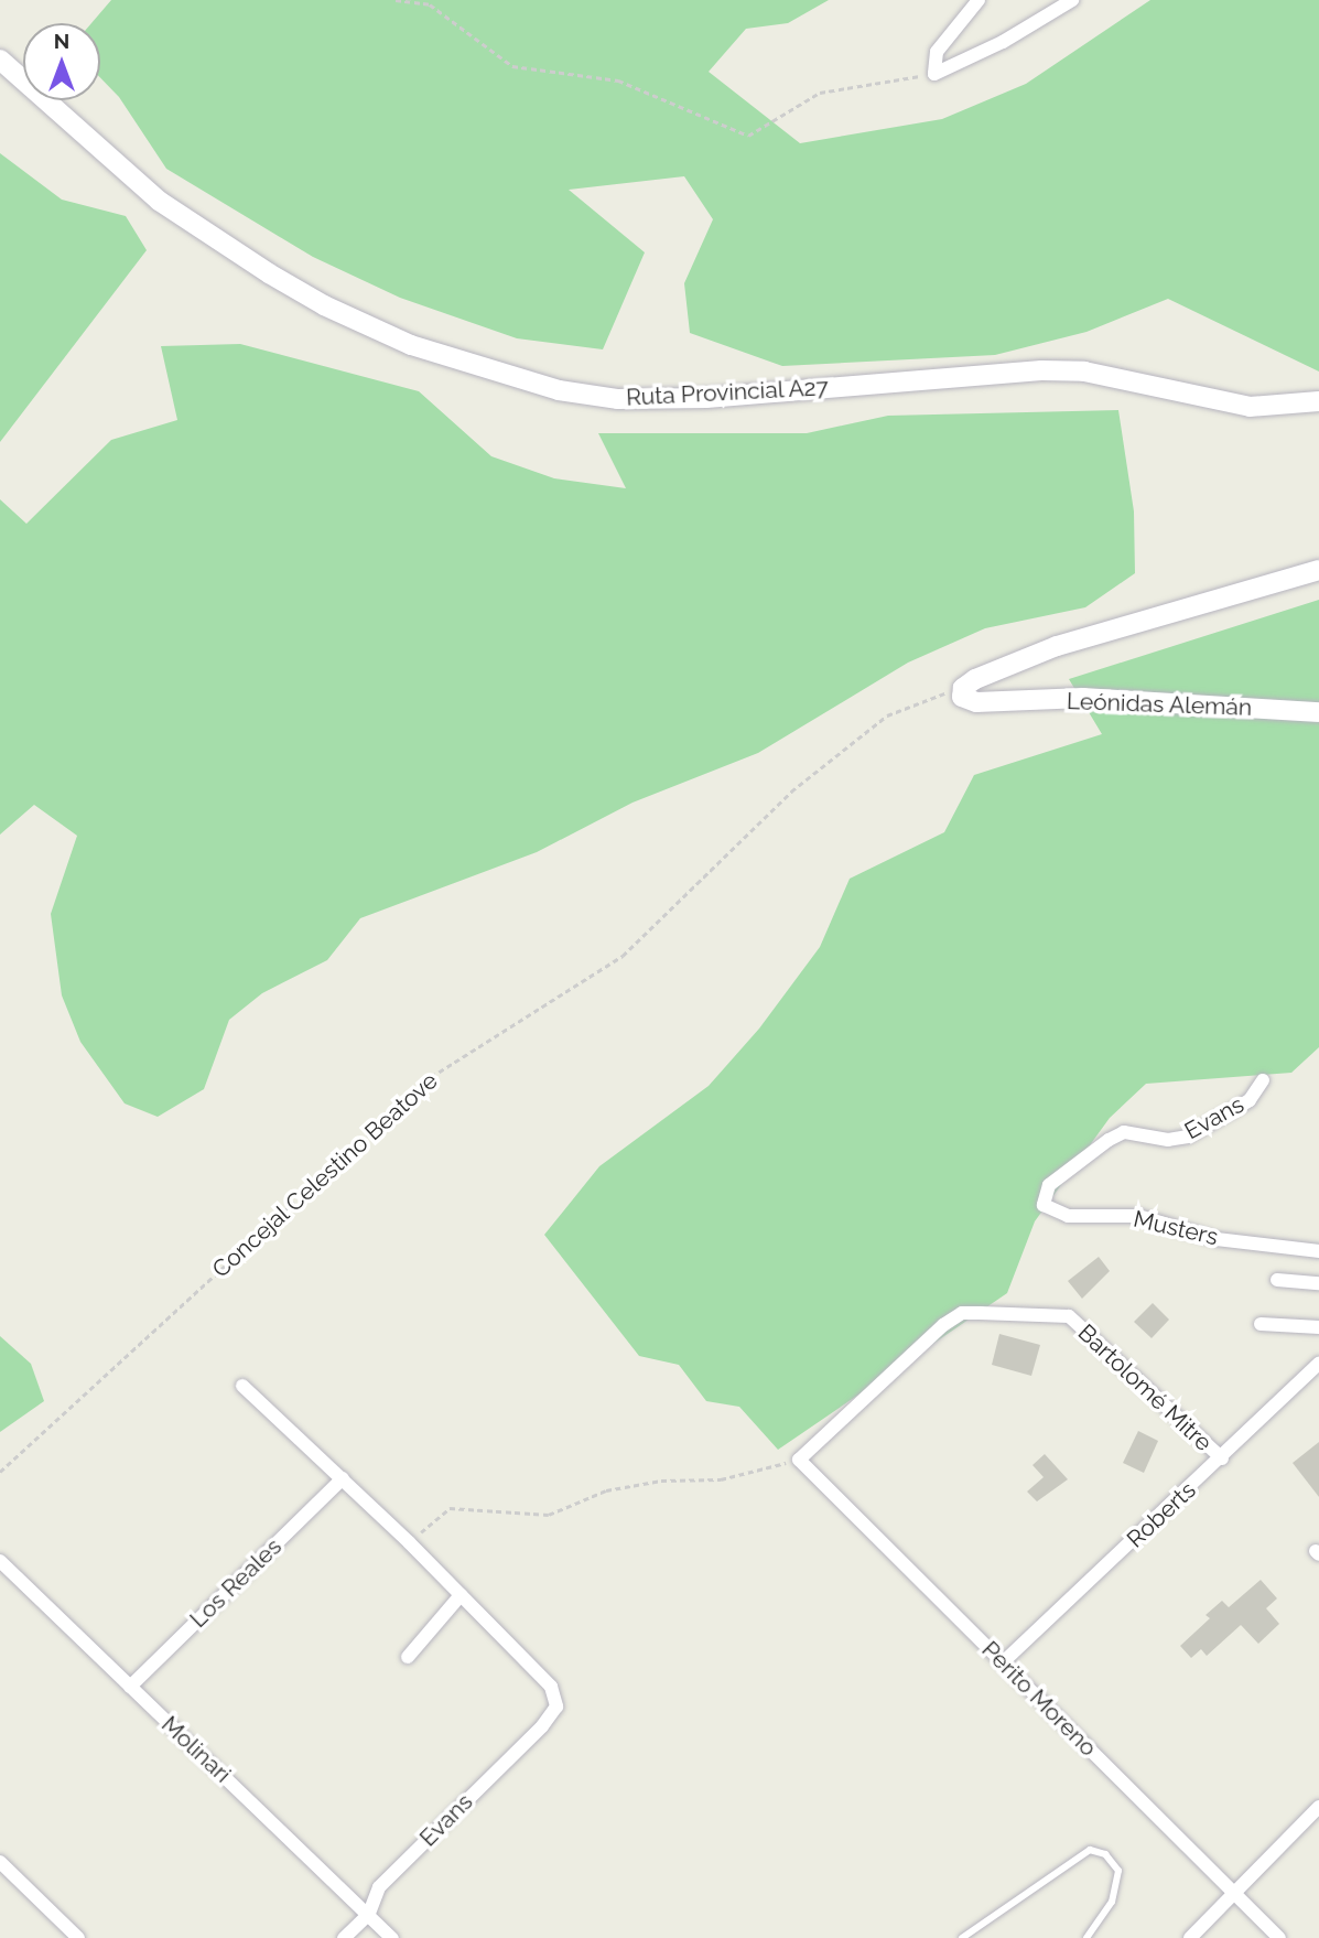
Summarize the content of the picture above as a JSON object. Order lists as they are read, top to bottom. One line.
{"streets":{"street":["Ruta Provincial A27","Leónidas Alemán","Evans","Musters","Bartolomé Mitre","Roberts","Los Reales","Perito Moreno","Molinari"],"path":["Concejal Celestino Beatove"]},"crossings":[["Leónidas Alemán","Concejal Celestino Beatove"],["Evans","Musters"],["Evans","Molinari"],["Bartolomé Mitre","Roberts"],["Bartolomé Mitre","Perito Moreno"],["Roberts","Perito Moreno"],["Los Reales","Molinari"]],"north":"top"}
